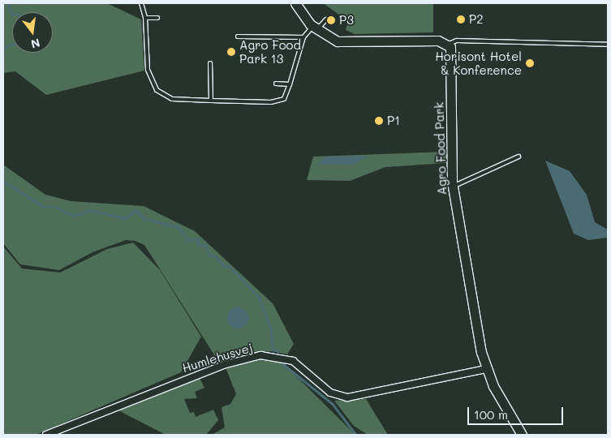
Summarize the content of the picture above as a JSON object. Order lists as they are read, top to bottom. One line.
{"streets":{"street":["Agro Food Park","Humlehusvej"]},"crossings":[["Agro Food Park","Humlehusvej"]],"places":["P2","P3","Agro Food Park 13","Horisont Hotel & Konference","P1"],"scale_bar":"100 m","north":"bottom"}
